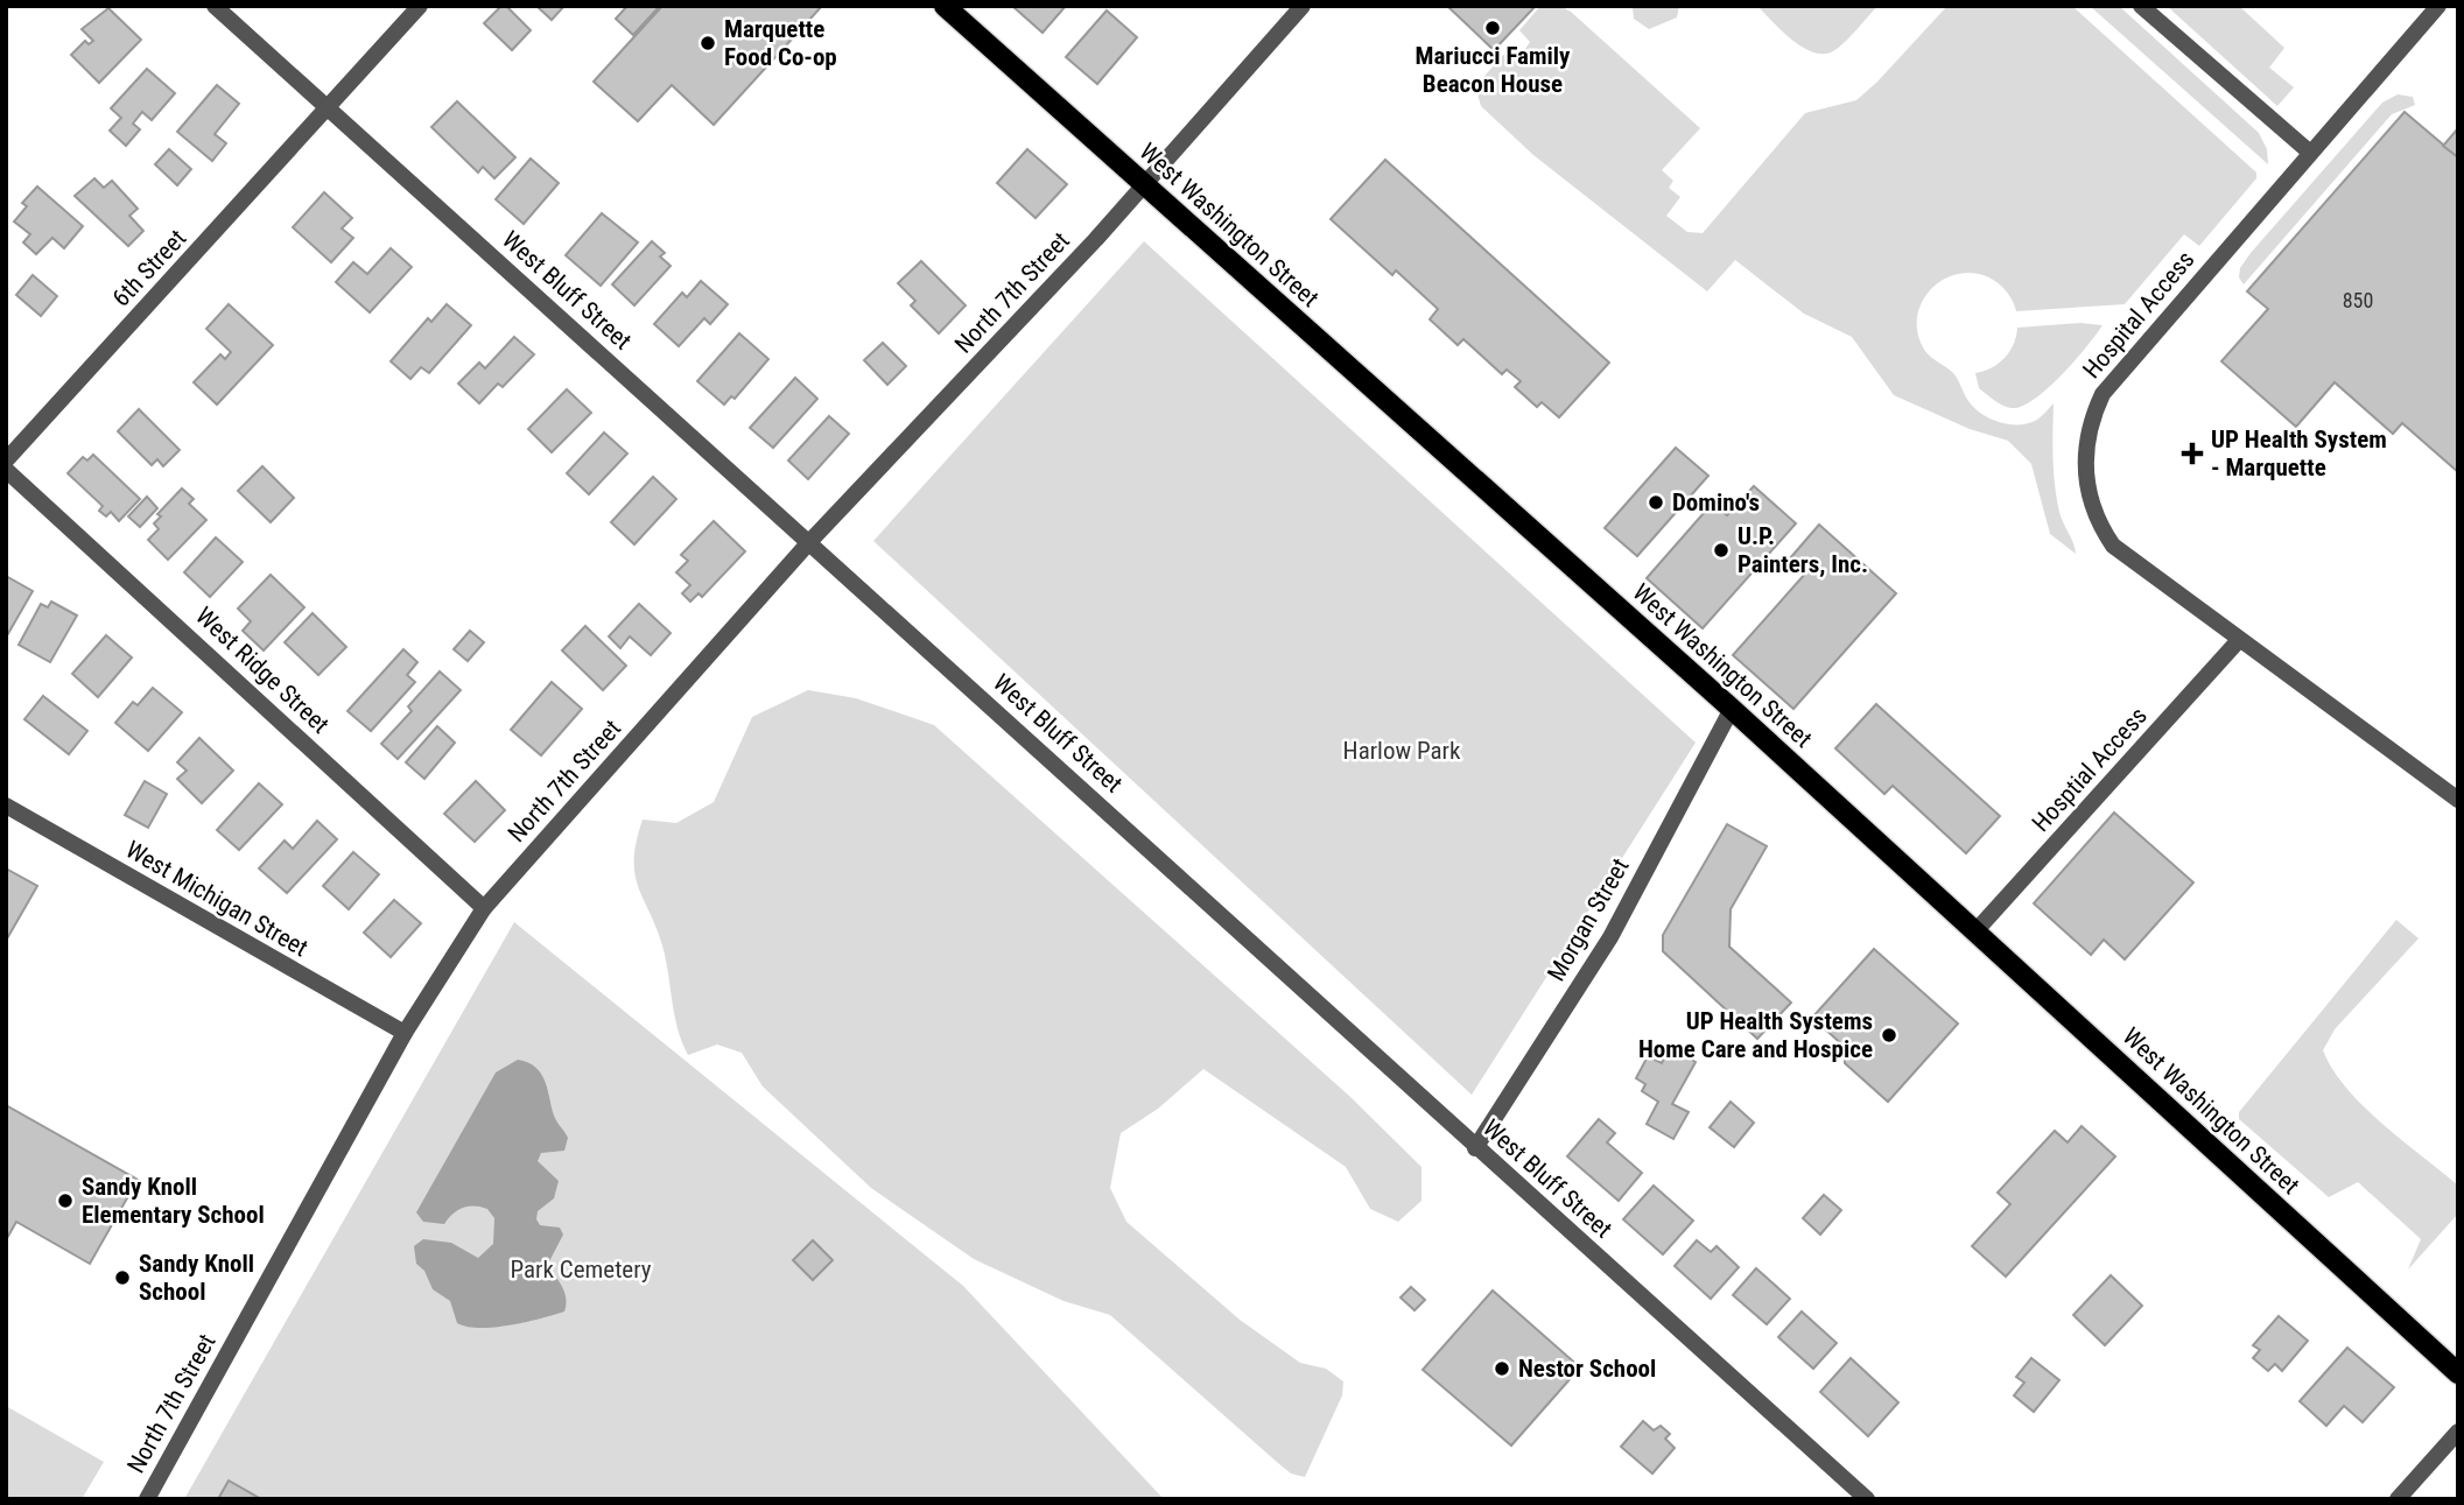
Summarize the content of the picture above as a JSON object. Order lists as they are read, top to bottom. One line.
{"streets":{"main road":["West Washington Street"],"street":["6th Street","West Bluff Street","North 7th Street","Hospital Access","West Ridge Street","Hosptial Access","West Michigan Street","Morgan Street"]},"crossings":[["West Washington Street","North 7th Street"],["West Washington Street","Hosptial Access"],["West Washington Street","Morgan Street"],["6th Street","West Bluff Street"],["West Bluff Street","North 7th Street"],["West Bluff Street","Morgan Street"],["North 7th Street","West Ridge Street"],["North 7th Street","West Michigan Street"],["Hospital Access","Hosptial Access"]],"parks":["Harlow Park","Park Cemetery"],"places":{"other":["Mariucci Family Beacon House","Marquette Food Co-op","Domino's","U.P. Painters, Inc.","UP Health Systems Home Care and Hospice","Sandy Knoll Elementary School","Sandy Knoll School","Nestor School"],"health":["UP Health System - Marquette"]},"house_numbers":["850"]}
